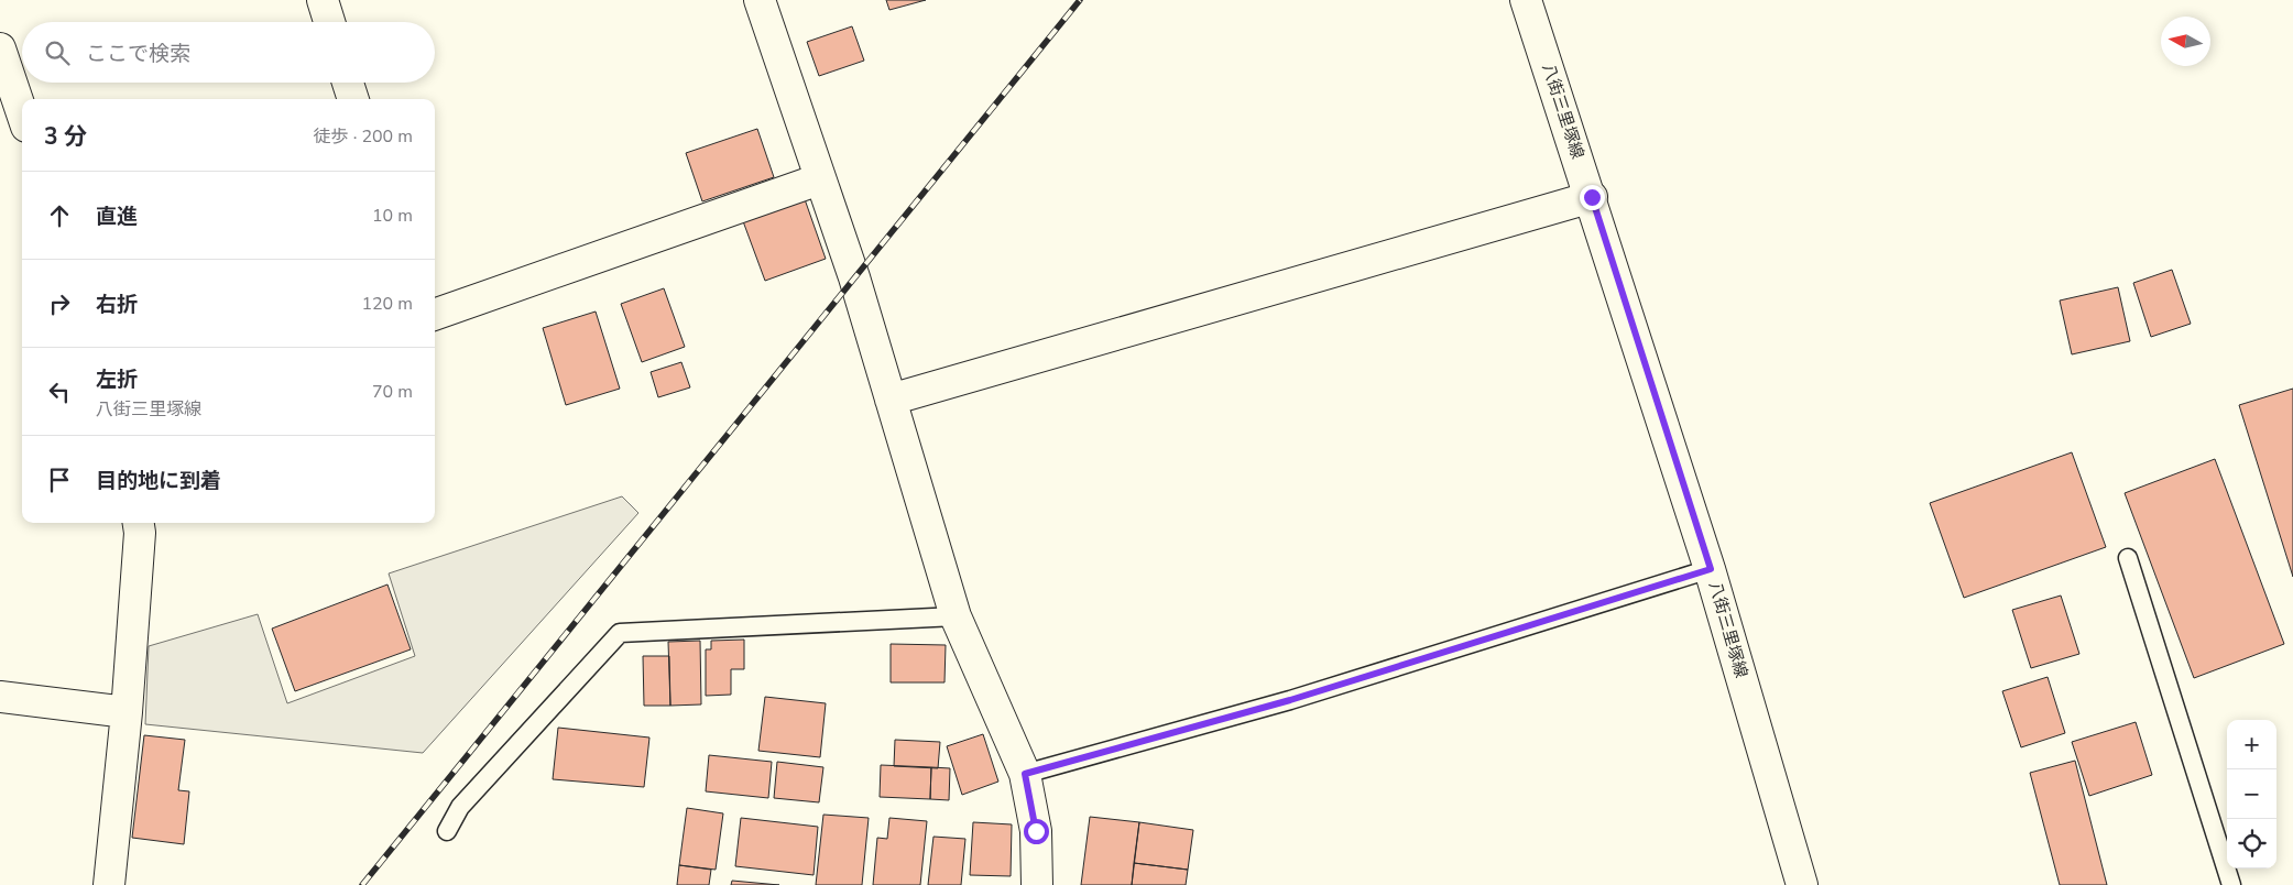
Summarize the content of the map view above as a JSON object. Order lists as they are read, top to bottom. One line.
{"streets":{"street":["八街三里塚線"]},"north":"left","page":{"search":"ここで検索","heading":["3 分","徒歩 · 200 m"],"list":[["直進","10 m"],["右折","120 m"],["左折","八街三里塚線","70 m"],"目的地に到着"],"map_buttons":["+","−"]}}
